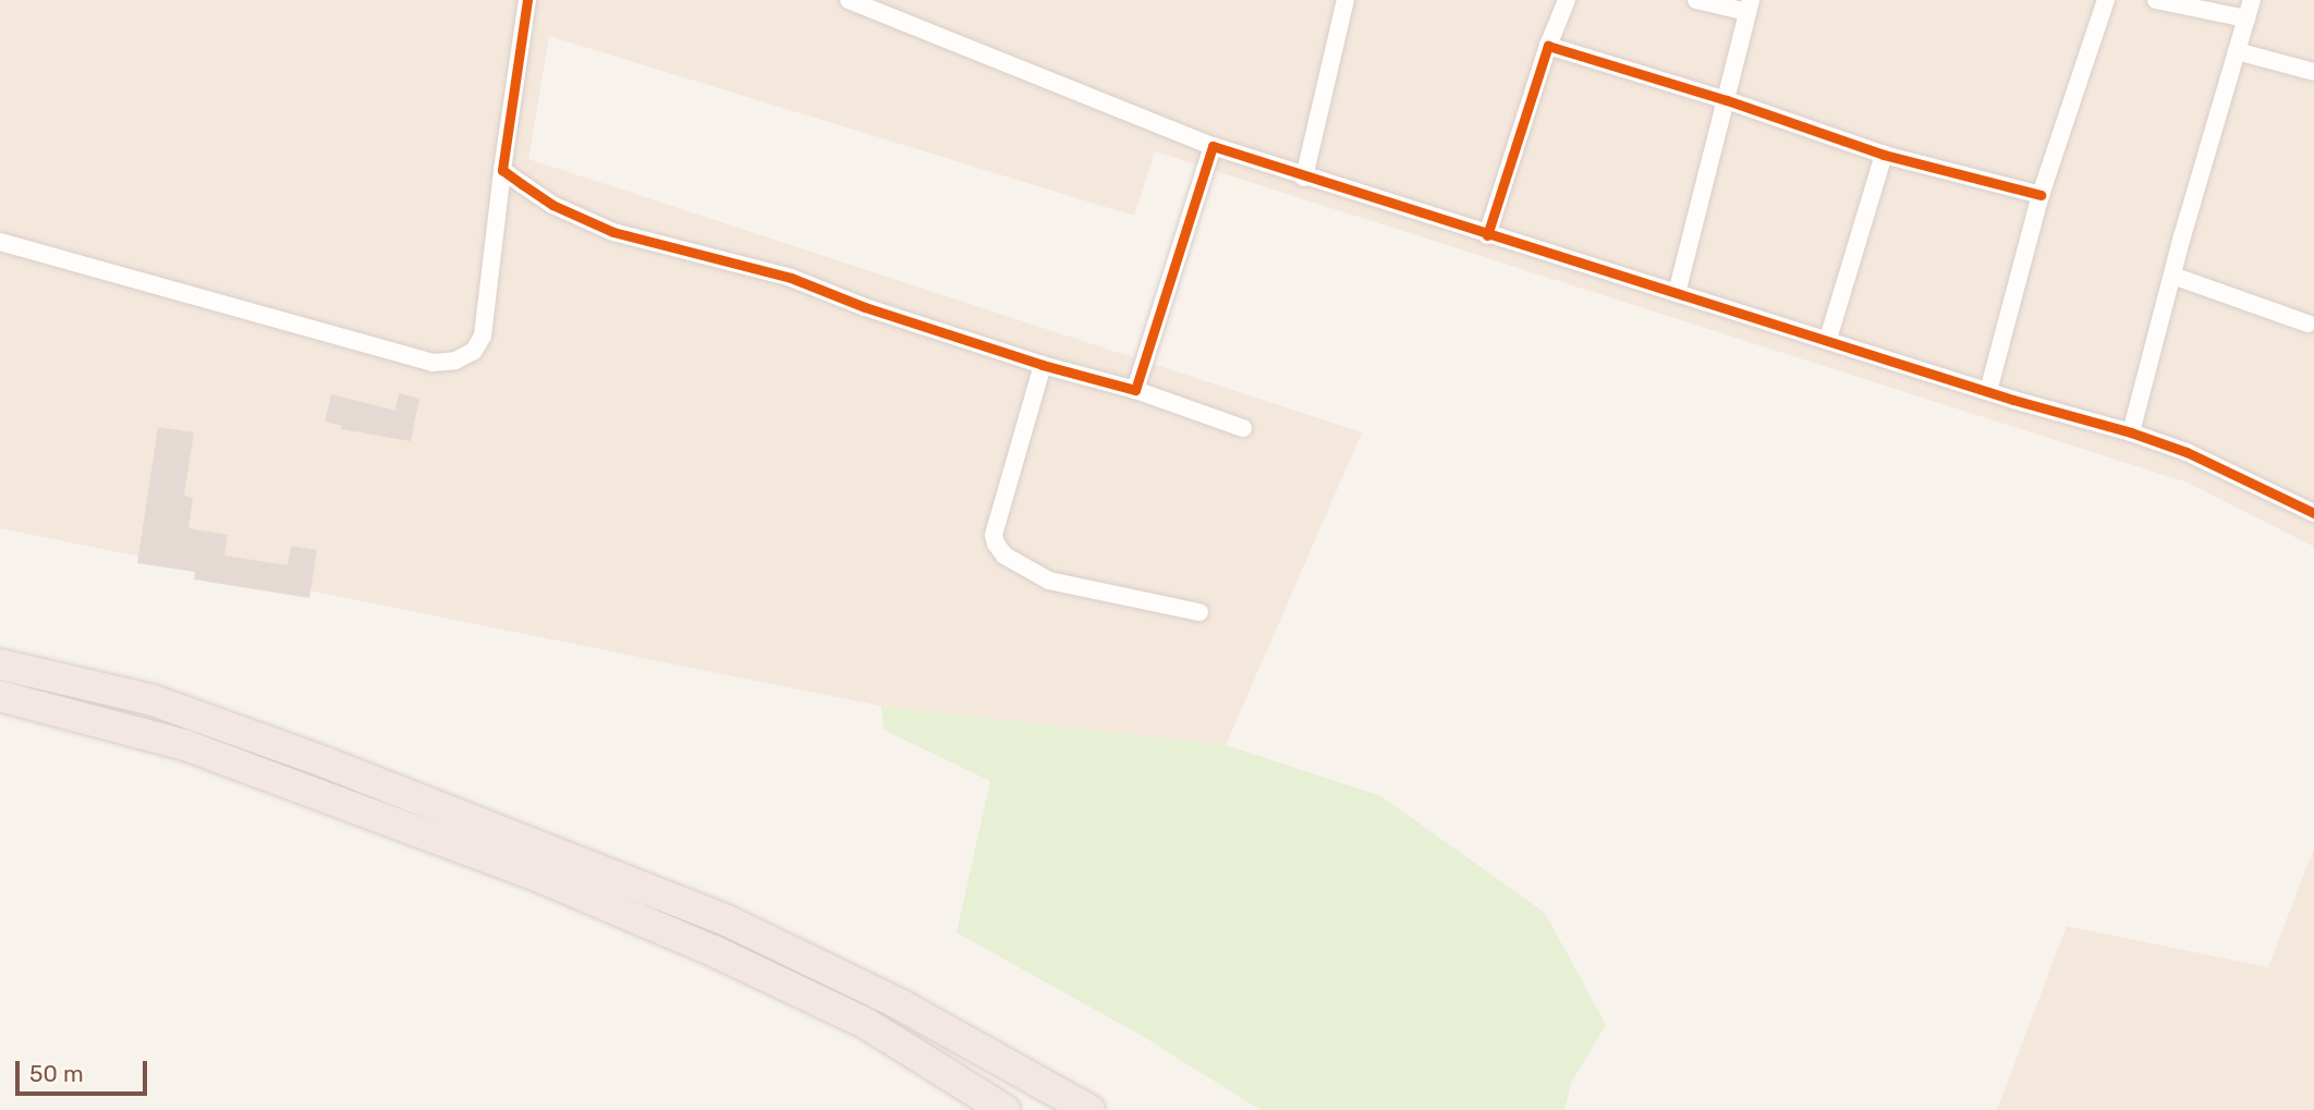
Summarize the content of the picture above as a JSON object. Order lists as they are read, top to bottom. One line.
{"scale_bar":"50 m"}
